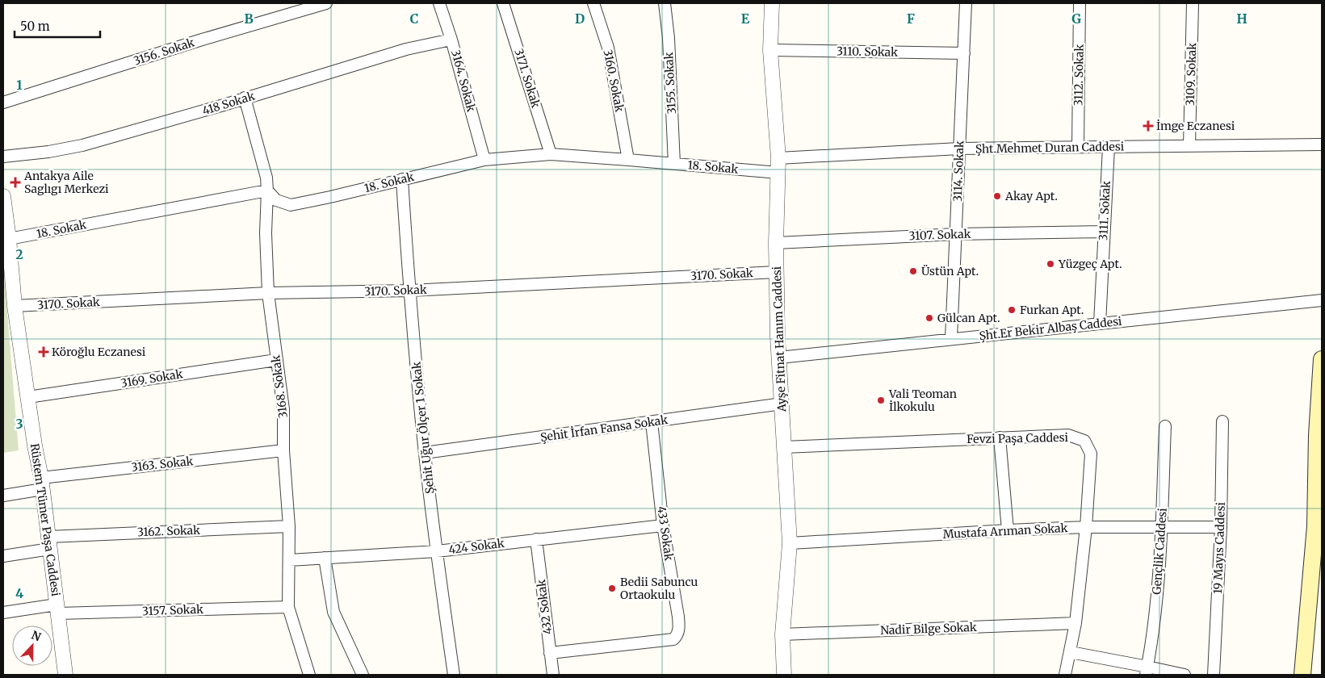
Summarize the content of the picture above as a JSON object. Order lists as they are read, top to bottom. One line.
{"streets":{"street":["3156. Sokak","3110. Sokak","3109. Sokak","3112. Sokak","3171. Sokak","3164. Sokak","3160. Sokak","3155. Sokak","418 Sokak","Şht.Mehmet Duran Caddesi","18. Sokak","3114. Sokak","3111. Sokak","3107. Sokak","3170. Sokak","Şht.Er Bekir Albaş Caddesi","Ayşe Fitnat Hanım Caddesi","3169. Sokak","3168. Sokak","Şehit Uğur Ölçer 1 Sokak","Şehit İrfan Fansa Sokak","Fevzi Paşa Caddesi","3163. Sokak","Rüstem Tümer Paşa Caddesi","3162. Sokak","Mustafa Arıman Sokak","433 Sokak","424 Sokak","19 Mayıs Caddesi","Gençlik Caddesi","432 Sokak","3157. Sokak","Nadir Bilge Sokak"]},"crossings":[["3110. Sokak","3114. Sokak"],["3110. Sokak","Ayşe Fitnat Hanım Caddesi"],["3109. Sokak","Şht.Mehmet Duran Caddesi"],["3112. Sokak","Şht.Mehmet Duran Caddesi"],["3171. Sokak","18. Sokak"],["3164. Sokak","418 Sokak"],["3164. Sokak","18. Sokak"],["3160. Sokak","18. Sokak"],["3155. Sokak","18. Sokak"],["418 Sokak","3168. Sokak"],["Şht.Mehmet Duran Caddesi","3114. Sokak"],["Şht.Mehmet Duran Caddesi","3111. Sokak"],["Şht.Mehmet Duran Caddesi","Ayşe Fitnat Hanım Caddesi"],["18. Sokak","Ayşe Fitnat Hanım Caddesi"],["18. Sokak","3168. Sokak"],["18. Sokak","Şehit Uğur Ölçer 1 Sokak"],["18. Sokak","Rüstem Tümer Paşa Caddesi"],["3114. Sokak","3107. Sokak"],["3114. Sokak","Şht.Er Bekir Albaş Caddesi"],["3111. Sokak","3107. Sokak"],["3111. Sokak","Şht.Er Bekir Albaş Caddesi"],["3107. Sokak","Ayşe Fitnat Hanım Caddesi"],["3170. Sokak","Ayşe Fitnat Hanım Caddesi"],["3170. Sokak","3168. Sokak"],["3170. Sokak","Şehit Uğur Ölçer 1 Sokak"],["3170. Sokak","Rüstem Tümer Paşa Caddesi"],["Şht.Er Bekir Albaş Caddesi","Ayşe Fitnat Hanım Caddesi"],["Ayşe Fitnat Hanım Caddesi","Şehit İrfan Fansa Sokak"],["Ayşe Fitnat Hanım Caddesi","Fevzi Paşa Caddesi"],["Ayşe Fitnat Hanım Caddesi","Mustafa Arıman Sokak"],["Ayşe Fitnat Hanım Caddesi","Nadir Bilge Sokak"],["3169. Sokak","3168. Sokak"],["3169. Sokak","Rüstem Tümer Paşa Caddesi"],["3168. Sokak","3163. Sokak"],["3168. Sokak","3162. Sokak"],["3168. Sokak","424 Sokak"],["3168. Sokak","3157. Sokak"],["Şehit Uğur Ölçer 1 Sokak","Şehit İrfan Fansa Sokak"],["Şehit Uğur Ölçer 1 Sokak","424 Sokak"],["Şehit İrfan Fansa Sokak","433 Sokak"],["Fevzi Paşa Caddesi","Mustafa Arıman Sokak"],["Fevzi Paşa Caddesi","Nadir Bilge Sokak"],["3163. Sokak","Rüstem Tümer Paşa Caddesi"],["Rüstem Tümer Paşa Caddesi","3162. Sokak"],["Rüstem Tümer Paşa Caddesi","3157. Sokak"],["Mustafa Arıman Sokak","19 Mayıs Caddesi"],["Mustafa Arıman Sokak","Gençlik Caddesi"],["433 Sokak","424 Sokak"],["433 Sokak","432 Sokak"],["424 Sokak","432 Sokak"]],"places":{"health":["İmge Eczanesi","Antakya Aile Saglıgı Merkezi","Köroğlu Eczanesi"],"other":["Akay Apt.","Yüzgeç Apt.","Üstün Apt.","Furkan Apt.","Gülcan Apt.","Vali Teoman İlkokulu","Bedii Sabuncu Ortaokulu"]},"scale_bar":"50 m","north":"top","grid":{"columns":["B","C","D","E","F","G","H"],"rows":["1","2","3","4"]}}
